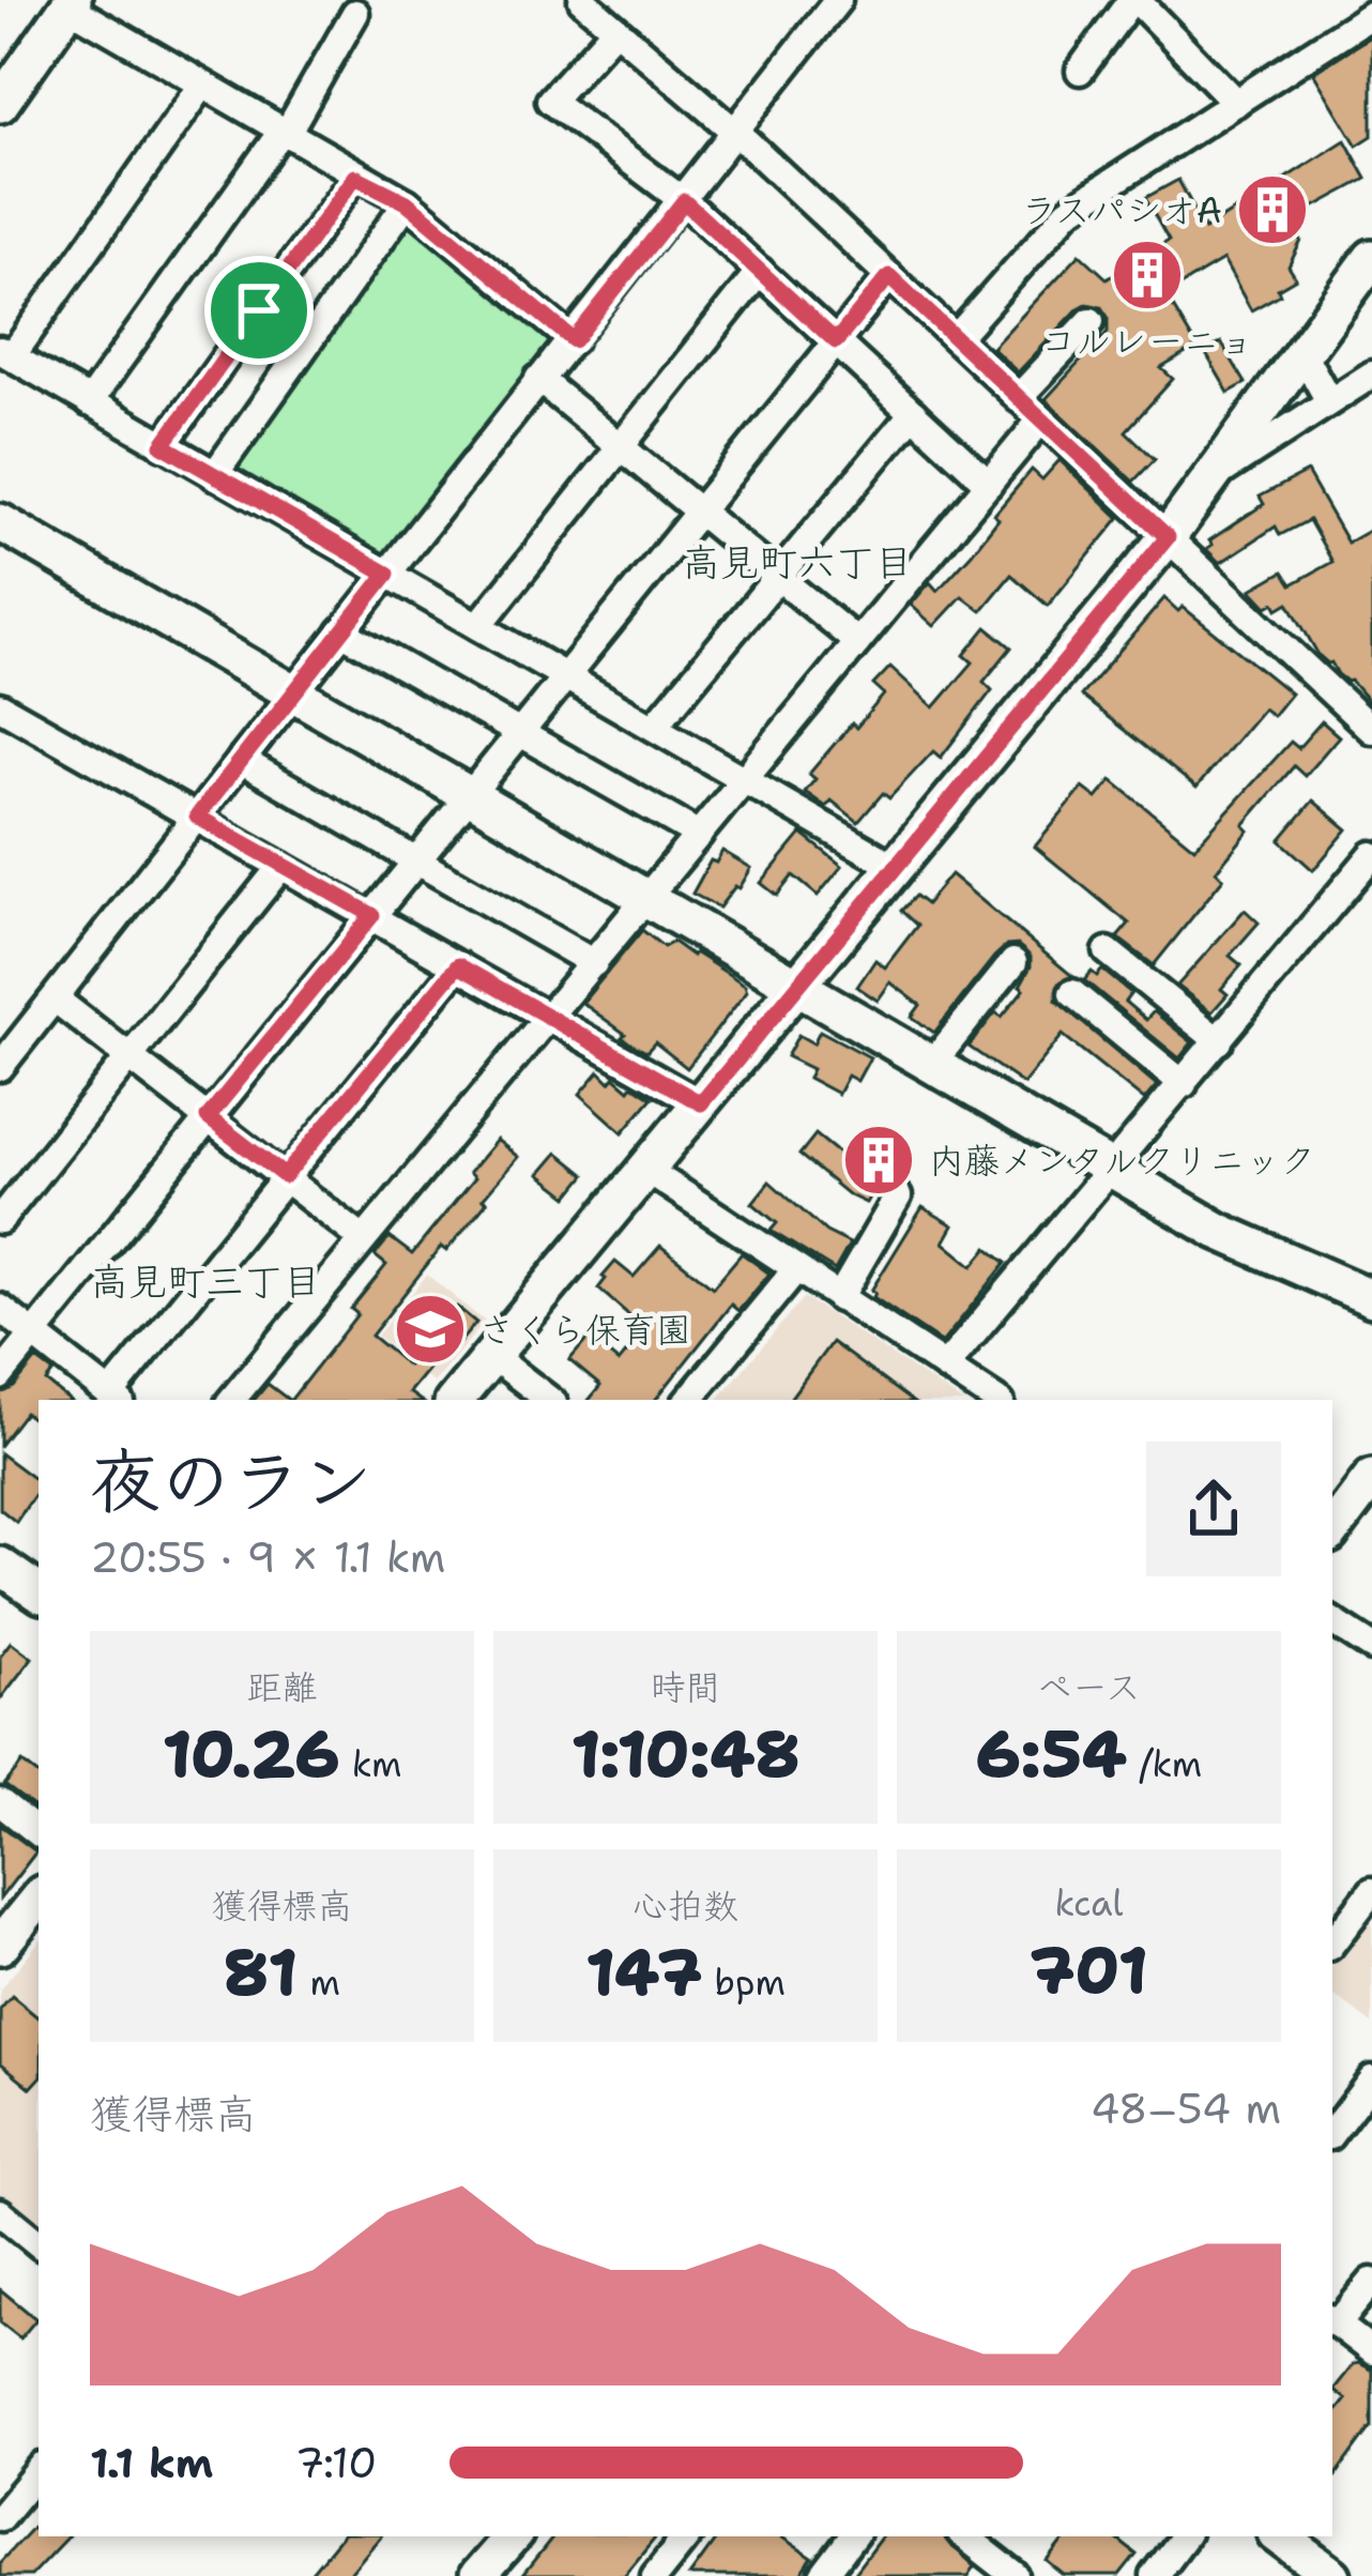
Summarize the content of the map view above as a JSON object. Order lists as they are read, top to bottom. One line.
{"districts":["高見町六丁目","高見町三丁目"],"places":{"building":["ラスパシオA","コルレーニョ","内藤メンタルクリニック"],"school or university":["さくら保育園"]},"page":{"heading":["夜のラン","20:55 · 9 × 1.1 km"],"stats":[["距離","10.26 km"],["時間","1:10:48"],["ペース","6:54 /km"],["獲得標高","81 m"],["心拍数","147 bpm"],["kcal","701"]],"chart":["獲得標高","48–54 m"],"list":[{"name":"1.1 km","note":"7:10"}]}}
